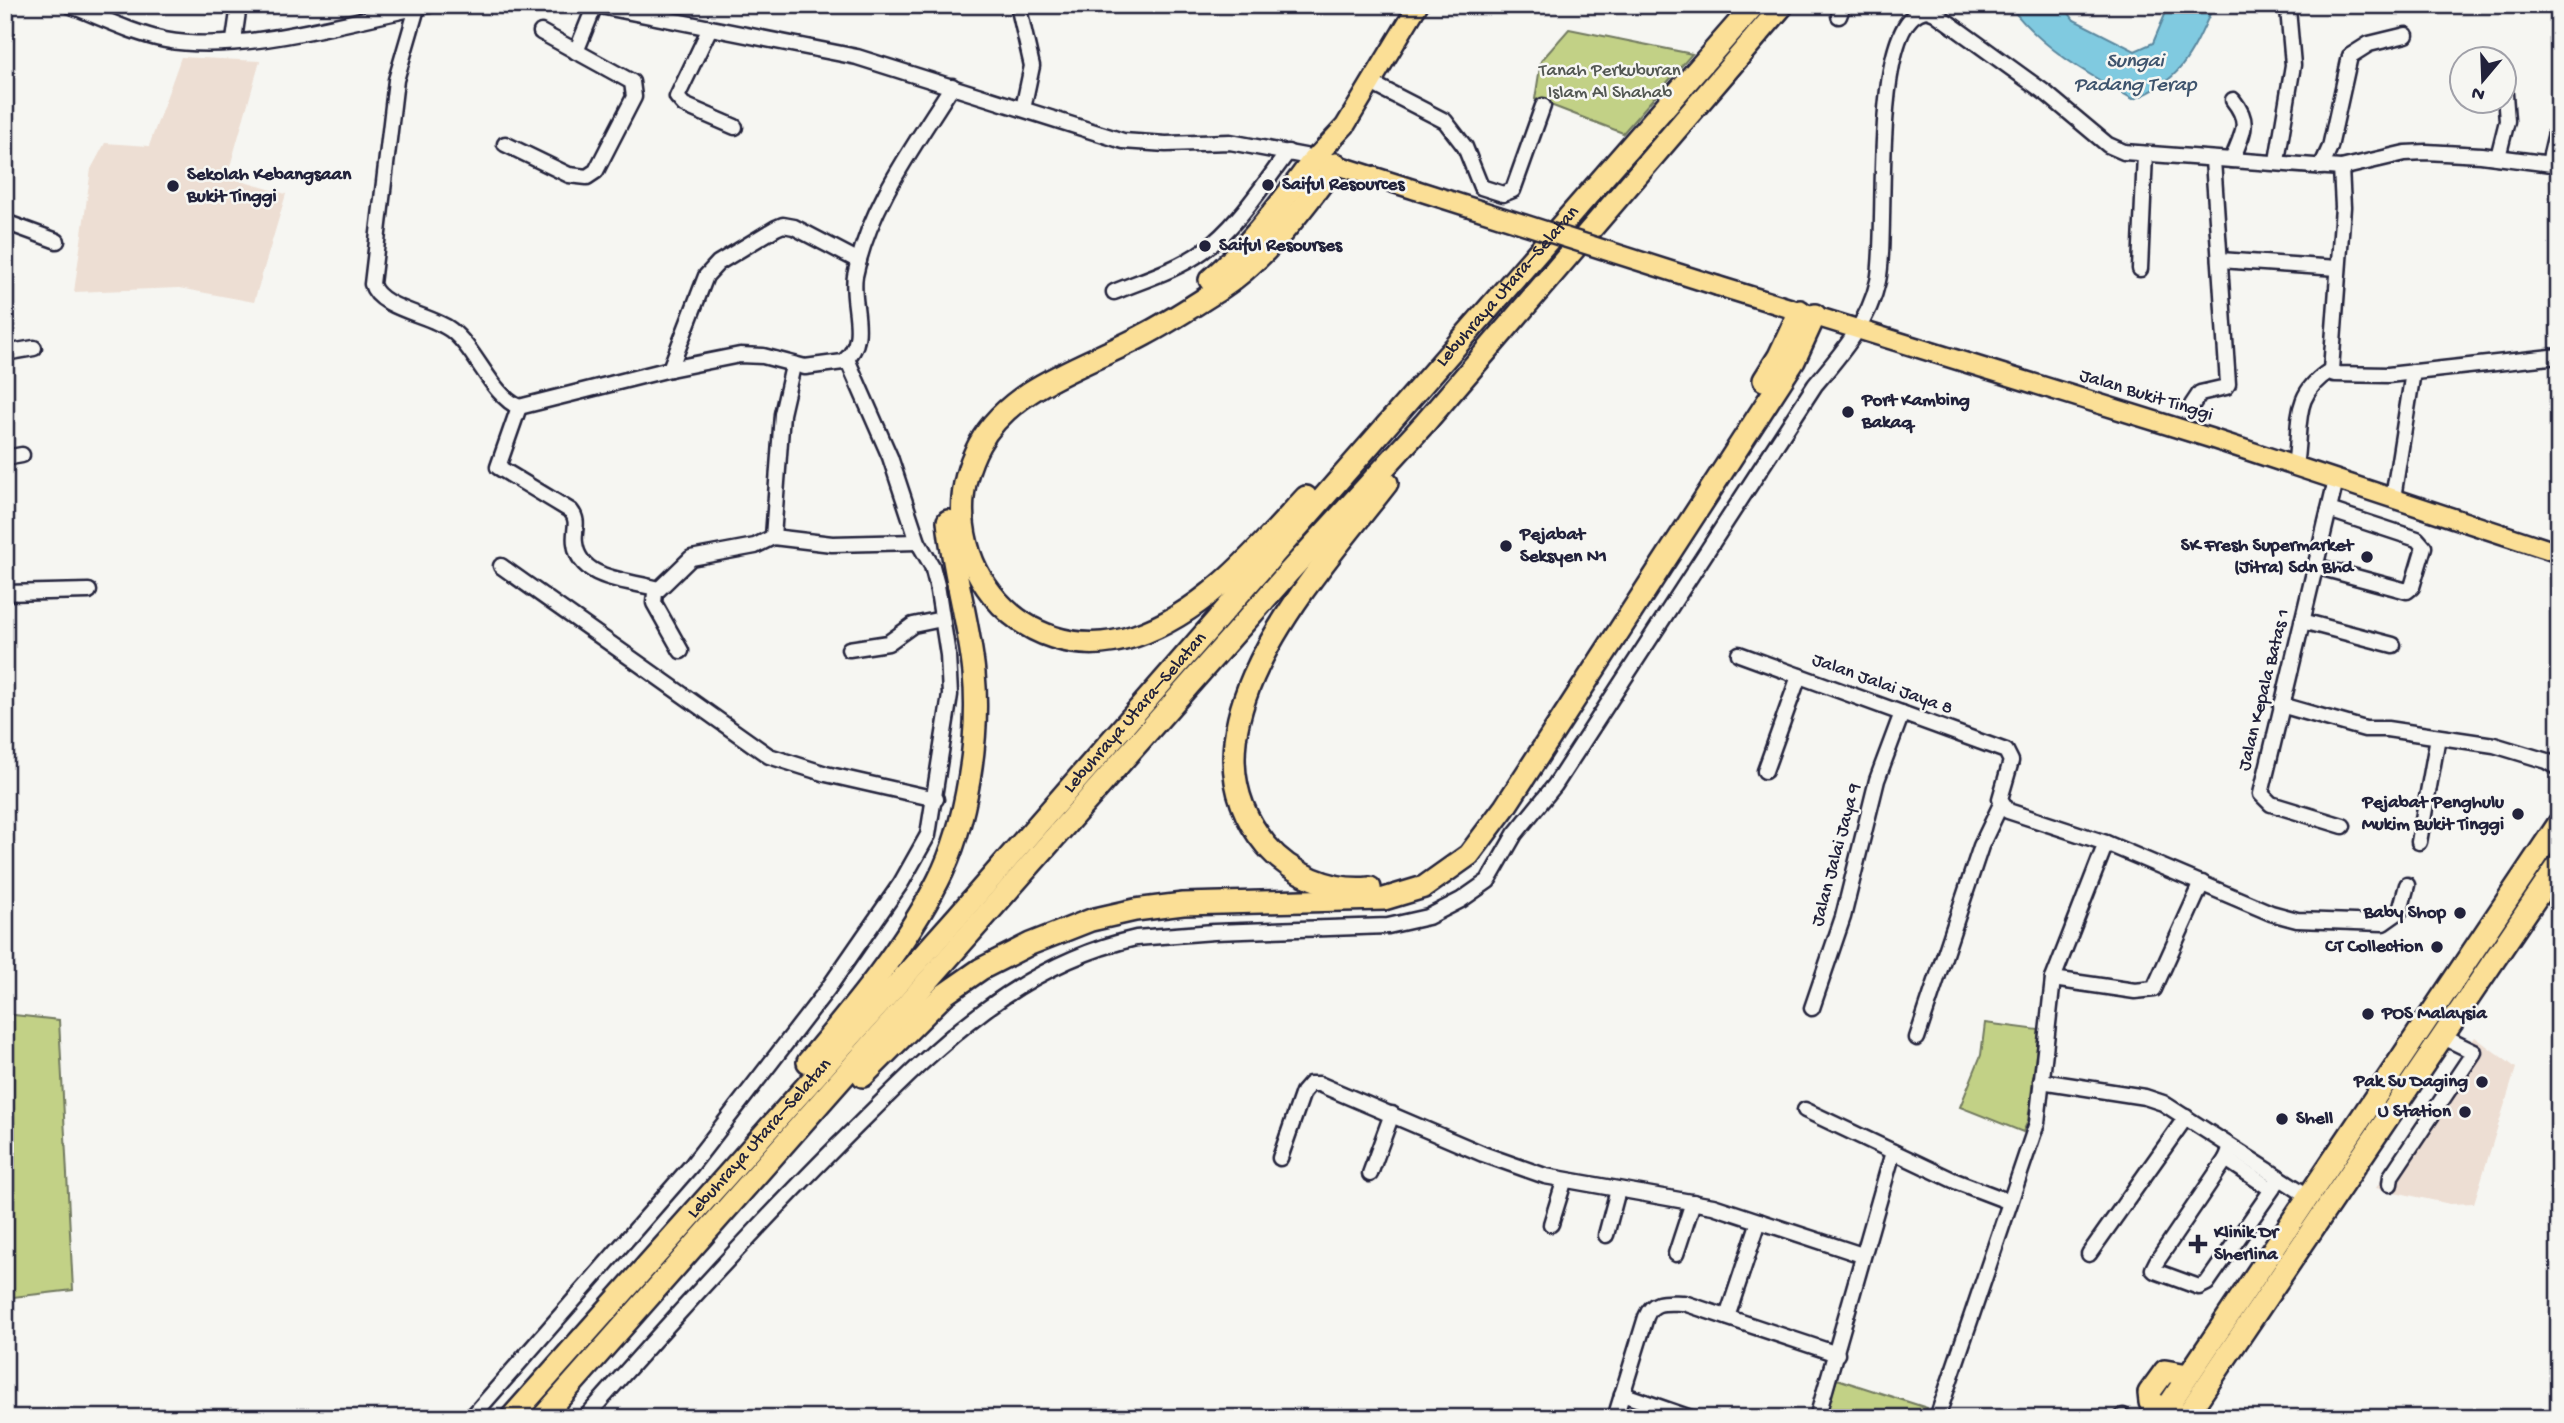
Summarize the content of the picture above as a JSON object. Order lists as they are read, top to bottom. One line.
{"streets":{"highway":["Lebuhraya Utara–Selatan"],"main road":["Jalan Bukit Tinggi"],"street":["Jalan Jalai Jaya 8","Jalan Kepala Batas 1","Jalan Jalai Jaya 9"]},"crossings":[["Jalan Bukit Tinggi","Jalan Kepala Batas 1"],["Jalan Jalai Jaya 8","Jalan Jalai Jaya 9"]],"water":["Sungai Padang Terap"],"parks":["Tanah Perkuburan Islam Al Shahab"],"places":{"other":["Saiful Resources","Sekolah Kebangsaan Bukit Tinggi","Saiful Resourses","Port Kambing Bakaq","Pejabat Seksyen N1","SK Fresh Supermarket (Jitra) Sdn Bhd","Pejabat Penghulu Mukim Bukit Tinggi","Baby Shop","CT Collection","POS Malaysia","Pak Su Daging","U Station","Shell"],"health":["Klinik Dr Sherlina"]},"north":"bottom"}
